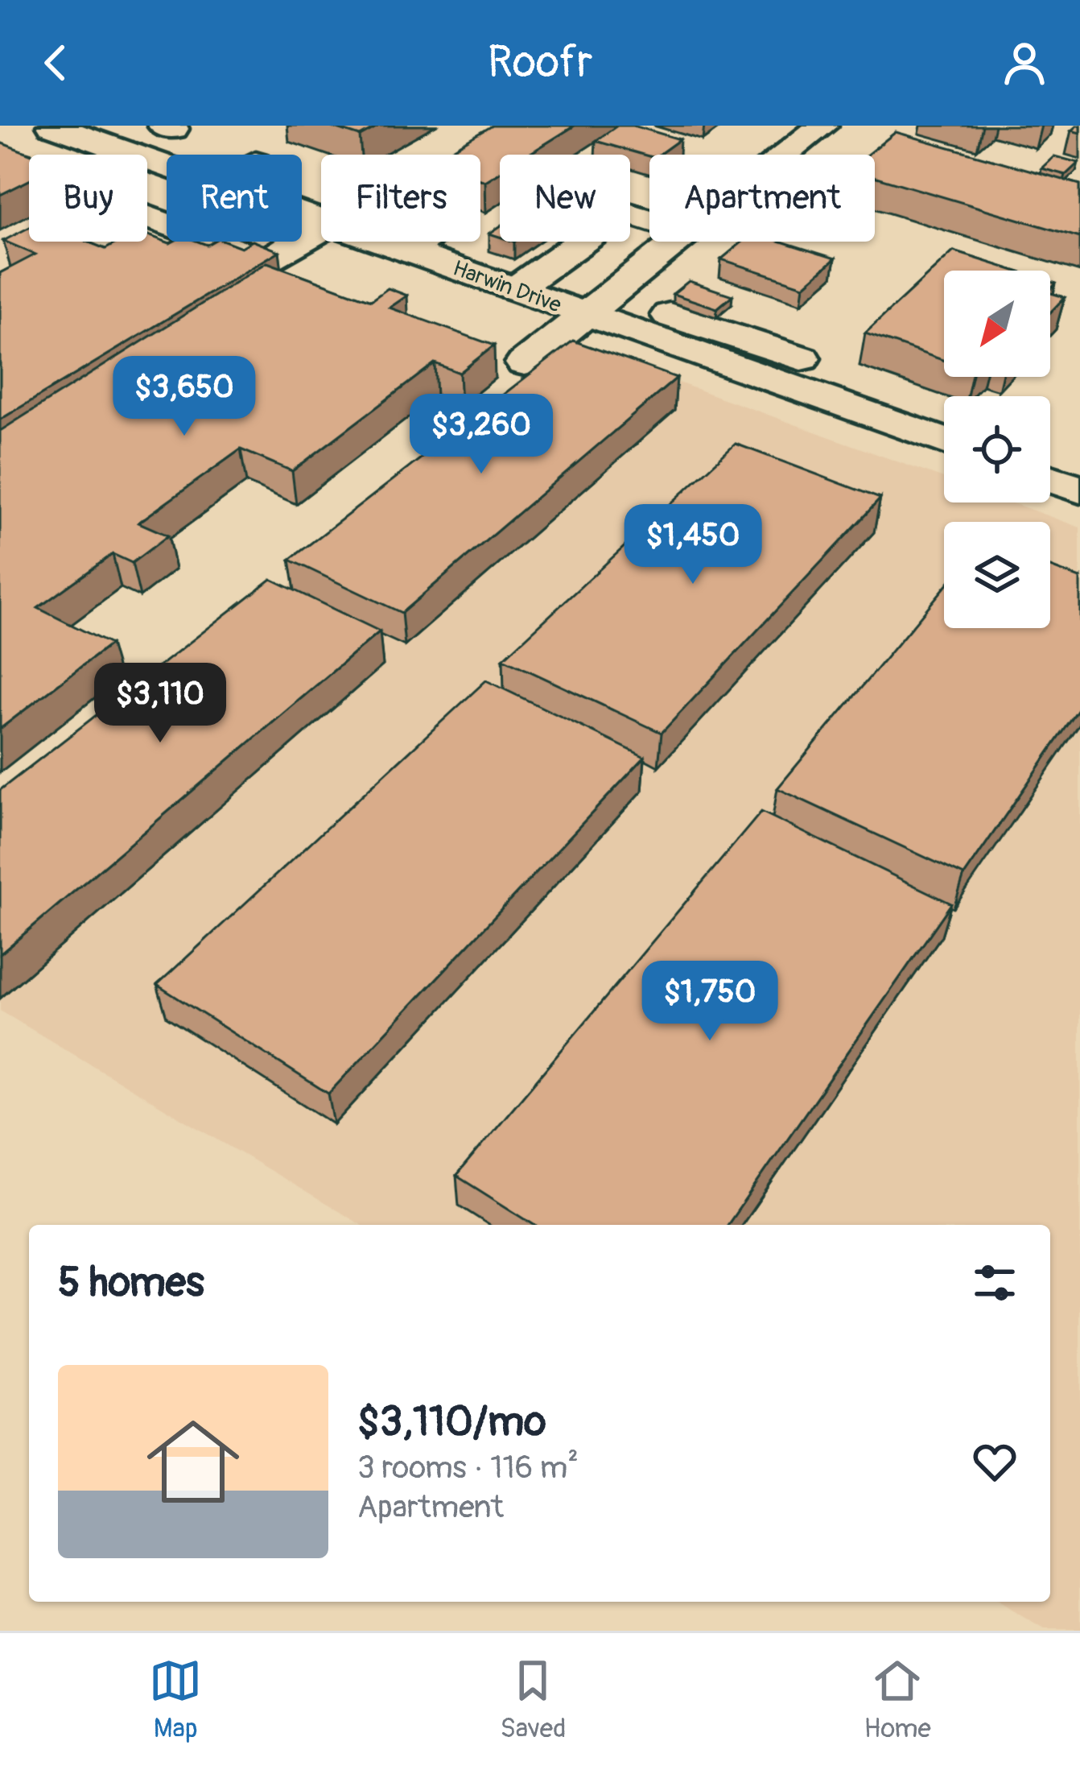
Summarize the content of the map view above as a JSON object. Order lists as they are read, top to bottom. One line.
{"streets":{"main road":["Harwin Drive"]},"north":"bottom left","page":{"header":"Roofr","chip":["Buy","Rent","Filters","New","Apartment"],"price":["$3,650","$3,260","$1,450","$3,110","$1,750"],"heading":"5 homes","list":[{"name":"$3,110/mo","note":"3 rooms · 116 m² · Apartment"}],"tabs":["Map","Saved","Home"]}}
